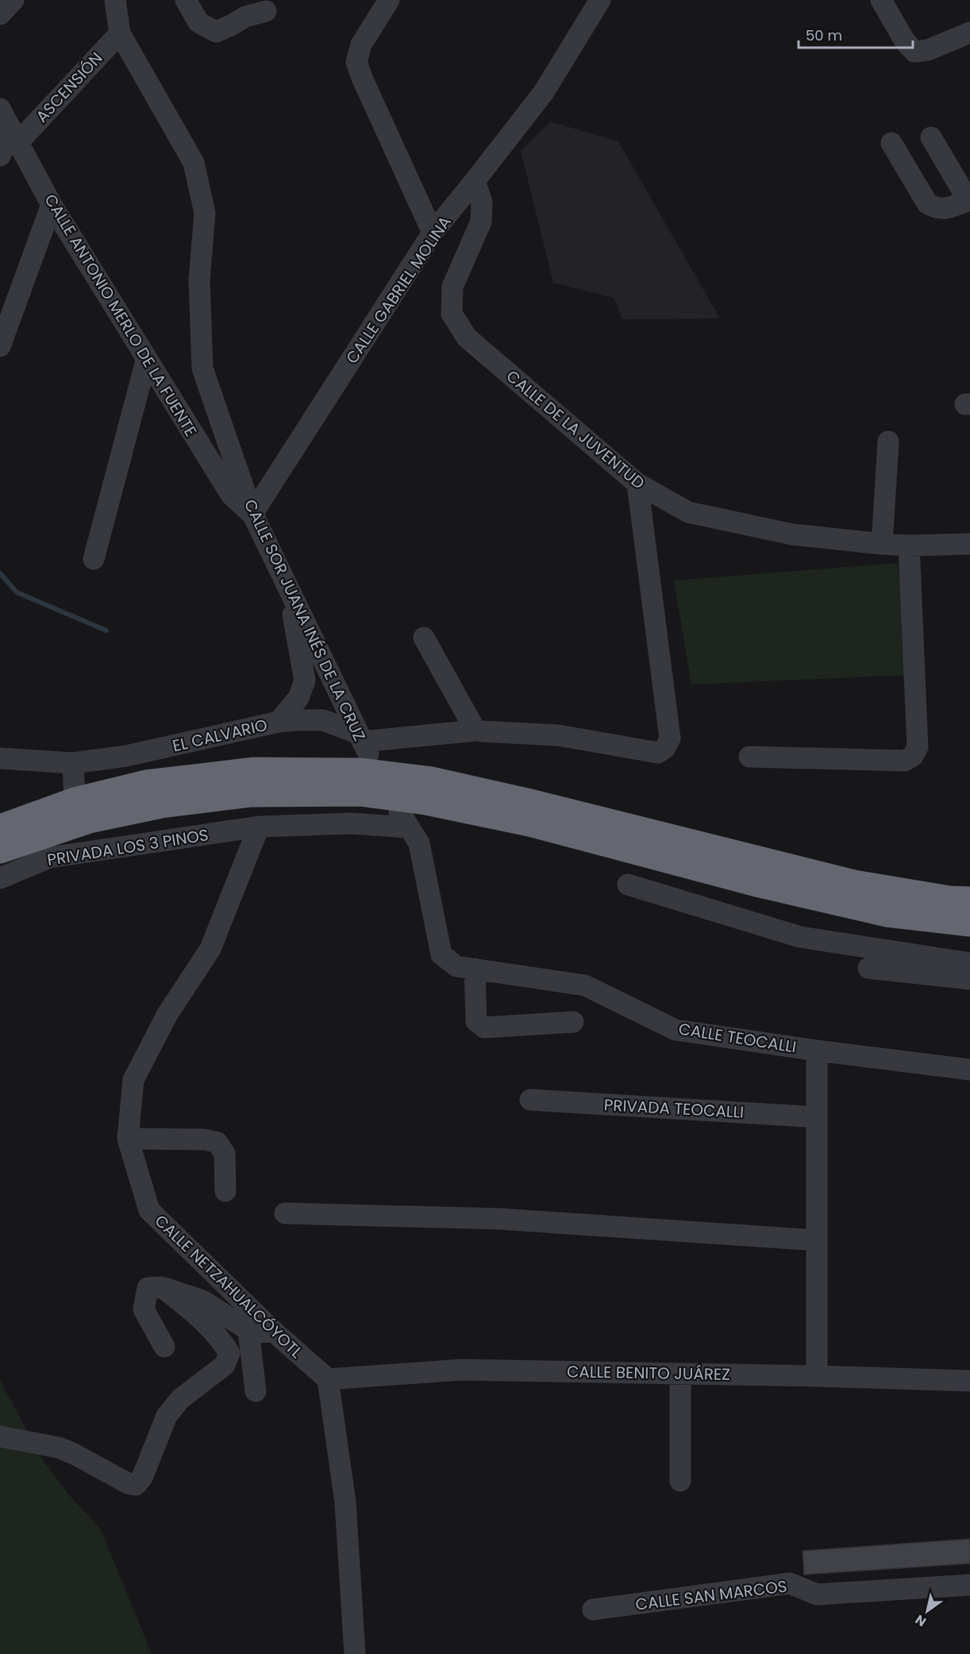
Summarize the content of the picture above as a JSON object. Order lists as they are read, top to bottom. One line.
{"streets":{"street":["ASCENSIÓN","CALLE GABRIEL MOLINA","CALLE ANTONIO MERLO DE LA FUENTE","CALLE DE LA JUVENTUD","CALLE SOR JUANA INÉS DE LA CRUZ","EL CALVARIO","PRIVADA LOS 3 PINOS","CALLE TEOCALLI","PRIVADA TEOCALLI","CALLE NETZAHUALCÓYOTL","CALLE BENITO JUÁREZ","CALLE SAN MARCOS"]},"crossings":[["ASCENSIÓN","CALLE ANTONIO MERLO DE LA FUENTE"],["ASCENSIÓN","CALLE SOR JUANA INÉS DE LA CRUZ"],["CALLE GABRIEL MOLINA","CALLE ANTONIO MERLO DE LA FUENTE"],["CALLE GABRIEL MOLINA","CALLE DE LA JUVENTUD"],["CALLE GABRIEL MOLINA","CALLE SOR JUANA INÉS DE LA CRUZ"],["CALLE ANTONIO MERLO DE LA FUENTE","CALLE SOR JUANA INÉS DE LA CRUZ"],["CALLE SOR JUANA INÉS DE LA CRUZ","EL CALVARIO"],["PRIVADA LOS 3 PINOS","CALLE TEOCALLI"],["PRIVADA LOS 3 PINOS","CALLE NETZAHUALCÓYOTL"],["CALLE NETZAHUALCÓYOTL","CALLE BENITO JUÁREZ"]],"scale_bar":"50 m","north":"bottom left"}
